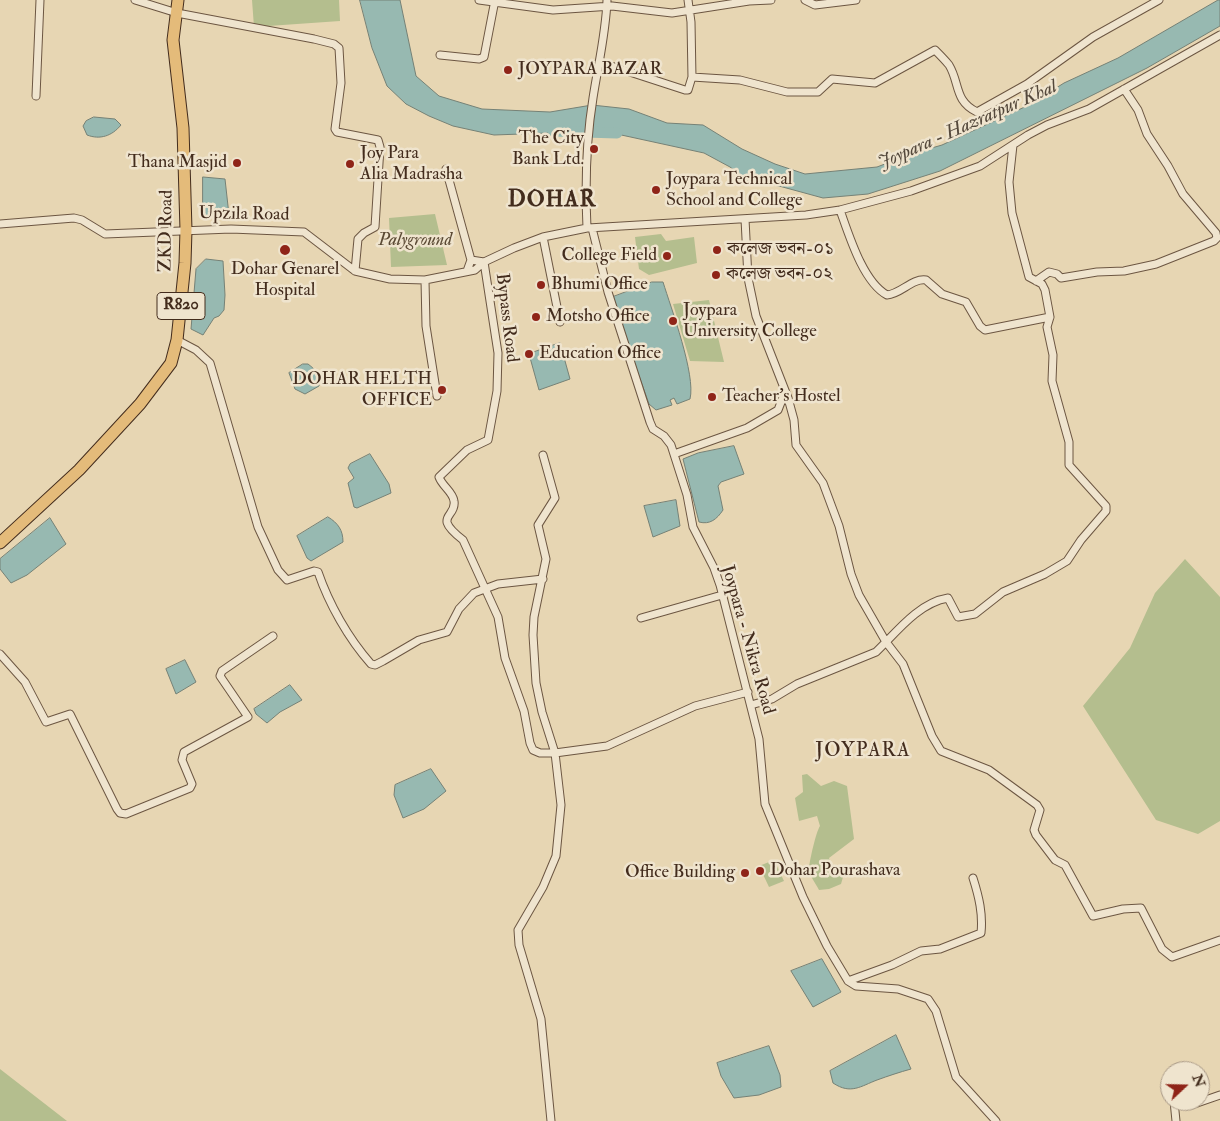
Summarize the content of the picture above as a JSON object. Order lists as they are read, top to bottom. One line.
{"streets":{"main road":["ZKD Road","R820"],"street":["Upzila Road","Bypass Road","Joypara - Nikra Road"]},"crossings":[["Upzila Road","ZKD Road"],["Upzila Road","Bypass Road"],["Upzila Road","Joypara - Nikra Road"]],"districts":["DOHAR","JOYPARA"],"water":["Joypara - Hazratpur Khal"],"parks":["Palyground"],"places":["JOYPARA BAZAR","The City Bank Ltd.","Thana Masjid","Joy Para Alia Madrasha","Joypara Technical School and College","Dohar Genarel Hospital","কলেজ ভবন-০১","College Field","কলেজ ভবন-০২","Bhumi Office","Motsho Office","Joypara University College","Education Office","DOHAR HELTH OFFICE","Teacher's Hostel","Dohar Pourashava","Office Building"],"north":"right"}
